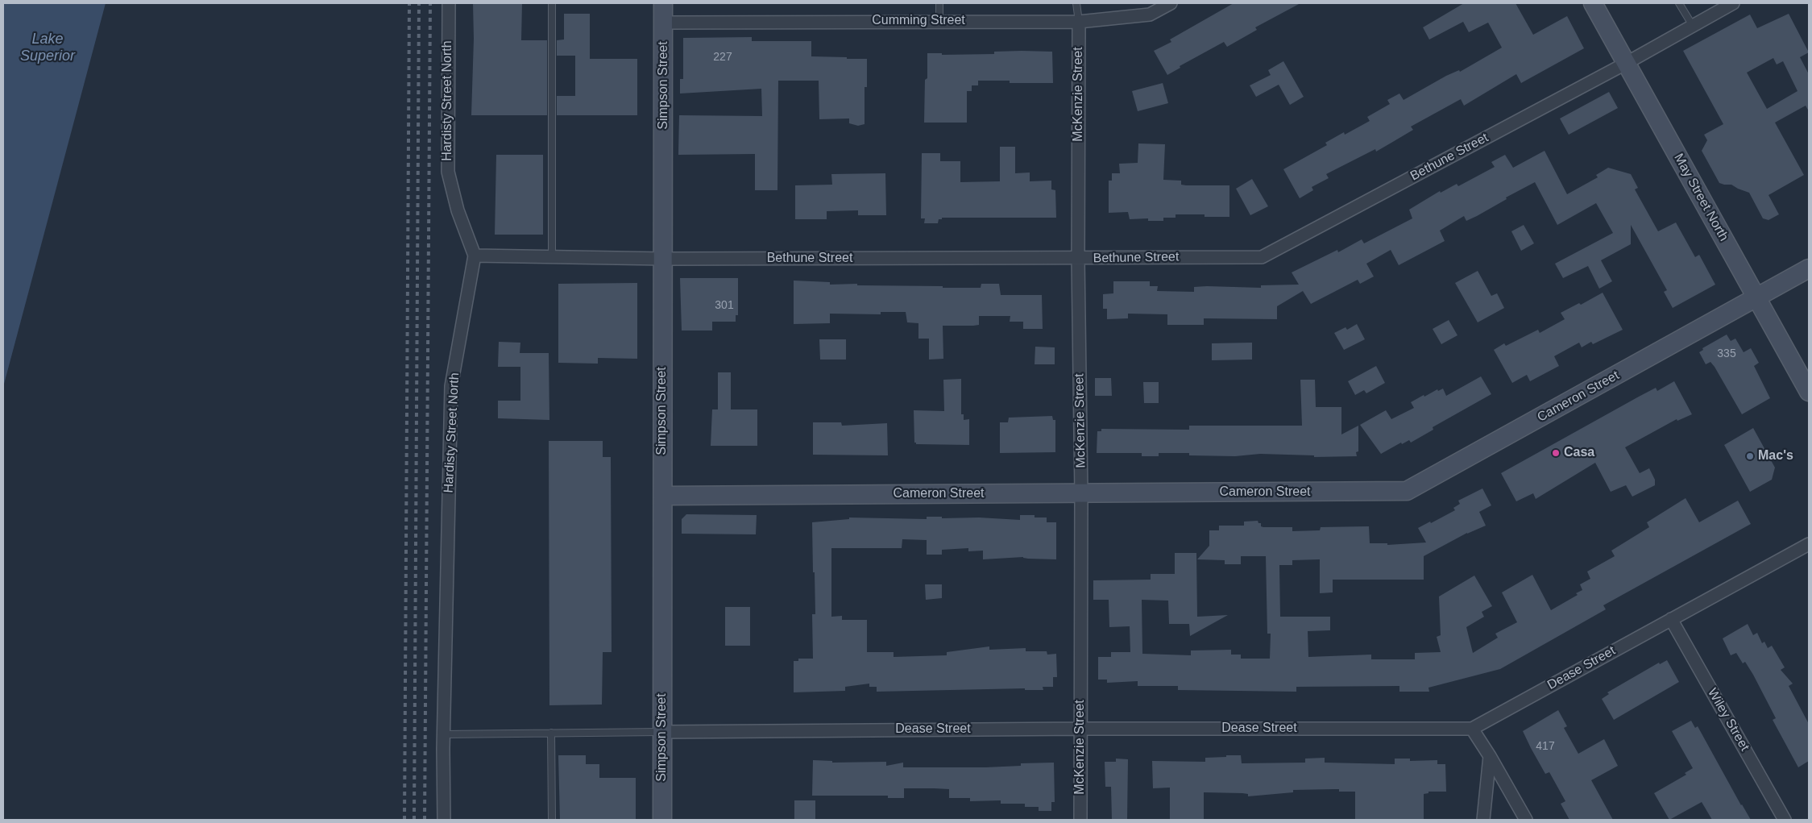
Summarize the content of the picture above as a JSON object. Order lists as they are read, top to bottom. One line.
{"streets":{"main road":["Simpson Street","May Street North","Cameron Street"],"street":["Cumming Street","McKenzie Street","Hardisty Street North","Bethune Street","Dease Street","Wiley Street"]},"crossings":[["Cumming Street","Simpson Street"],["Cumming Street","McKenzie Street"],["Simpson Street","Bethune Street"],["Simpson Street","Cameron Street"],["Simpson Street","Dease Street"],["McKenzie Street","Bethune Street"],["McKenzie Street","Cameron Street"],["McKenzie Street","Dease Street"],["Hardisty Street North","Bethune Street"],["Bethune Street","May Street North"],["May Street North","Cameron Street"],["Dease Street","Wiley Street"]],"water":["Lake Superior"],"places":["Casa","Mac's"],"house_numbers":["227","301","335","417"]}
